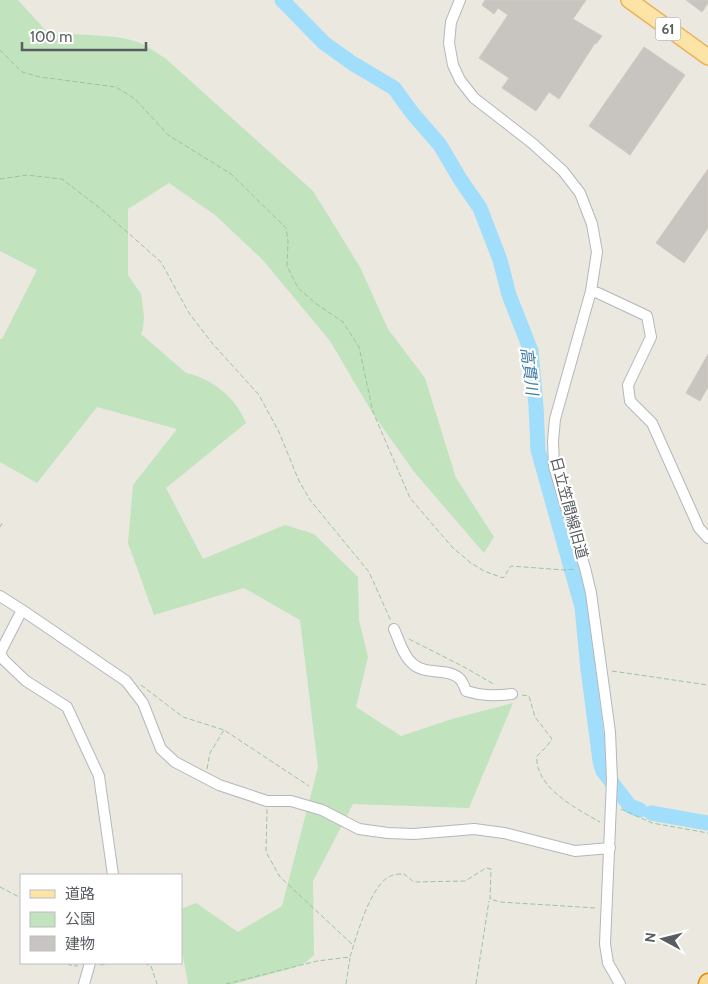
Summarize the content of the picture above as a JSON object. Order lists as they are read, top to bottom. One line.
{"streets":{"main road":["61"],"street":["日立笠間線旧道"]},"water":["高貫川"],"legend":["道路","公園","建物"],"scale_bar":"100 m","north":"left"}
